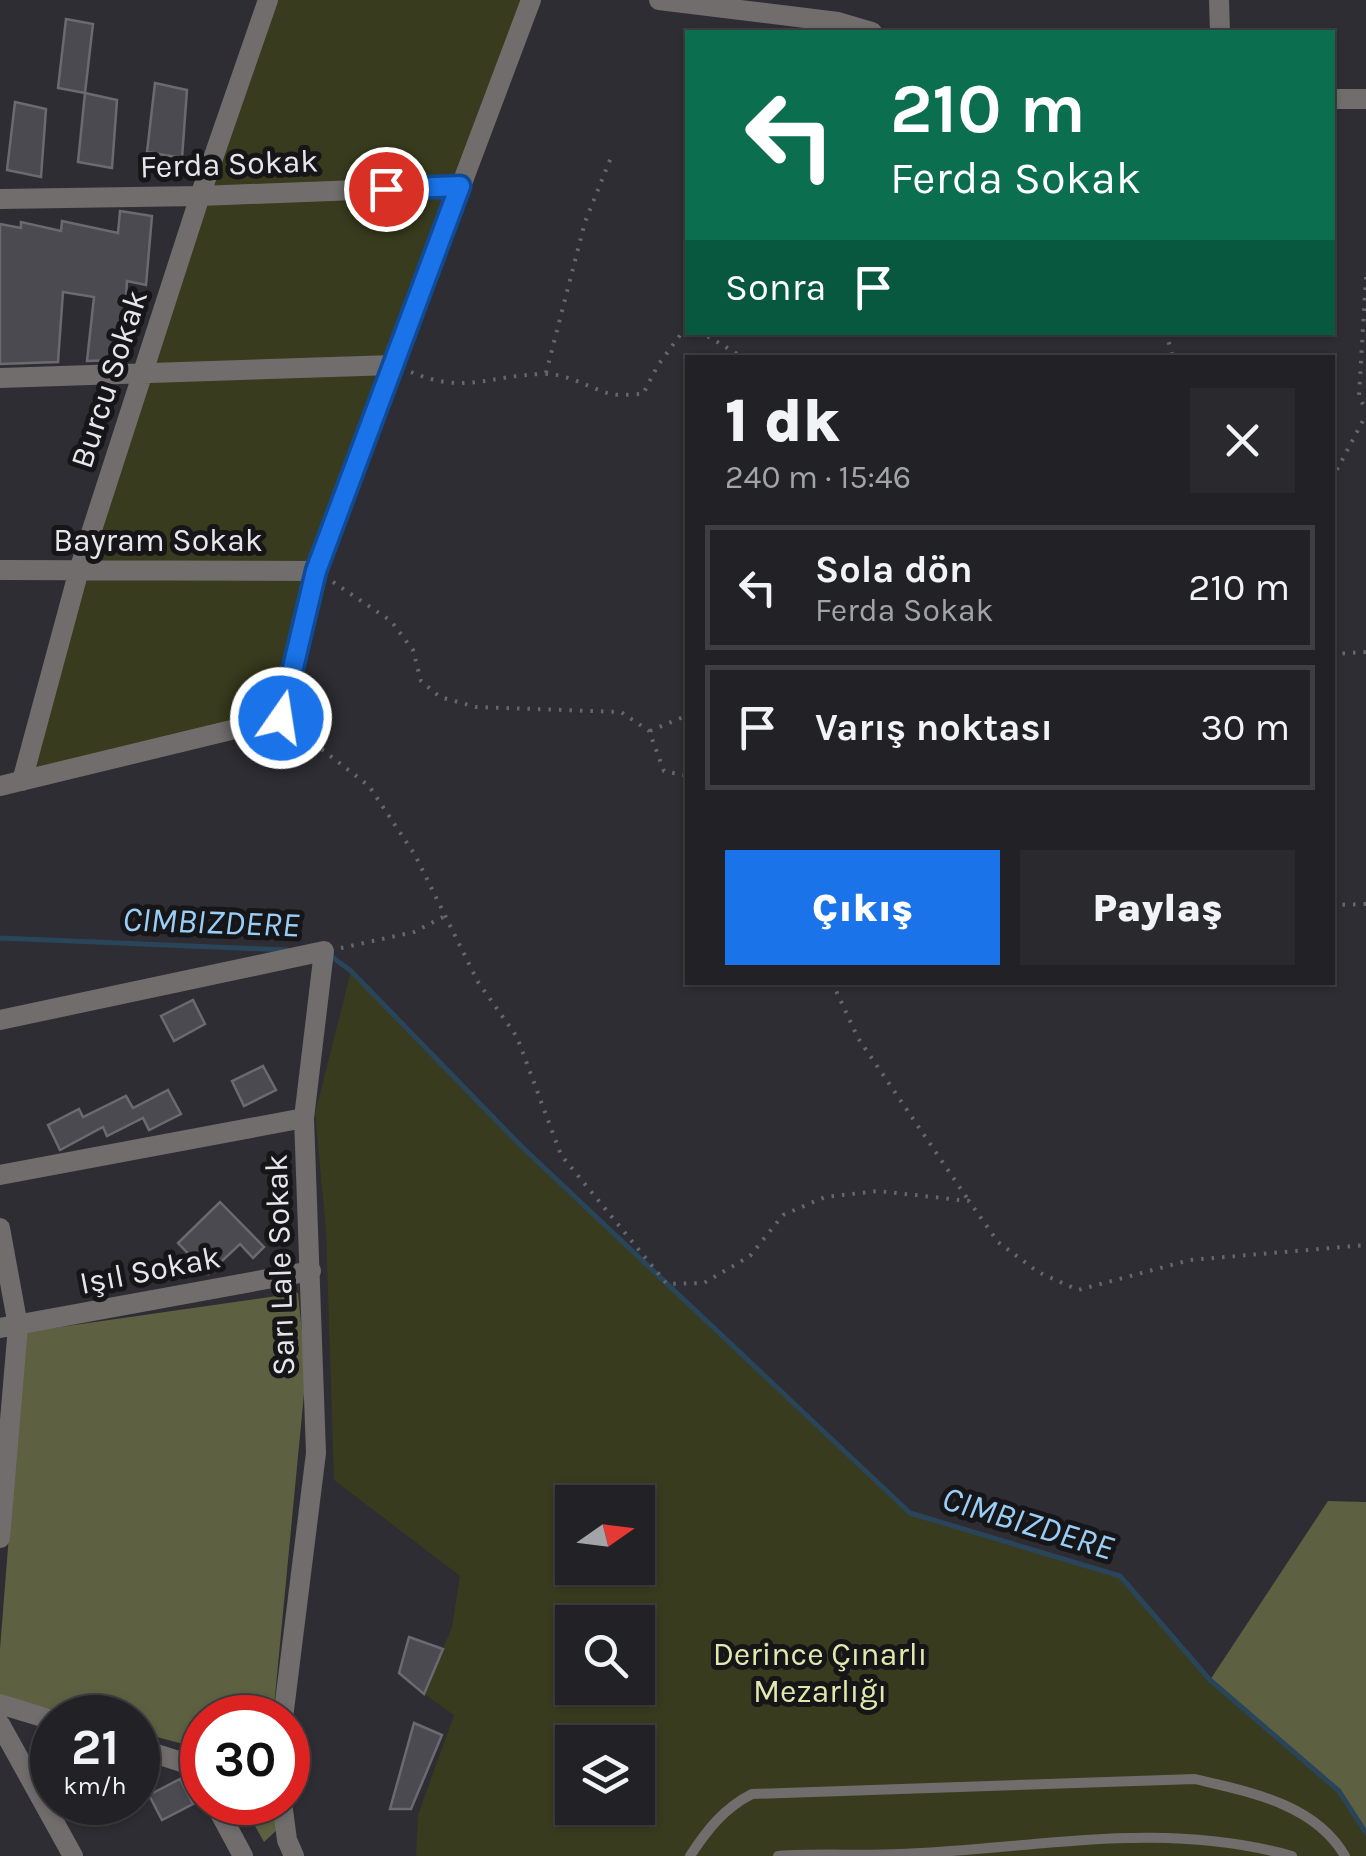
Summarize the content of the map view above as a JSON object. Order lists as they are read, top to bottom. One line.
{"streets":{"street":["Ferda Sokak","Burcu Sokak","Bayram Sokak","Sarı Lale Sokak","Işıl Sokak"]},"crossings":[["Ferda Sokak","Burcu Sokak"],["Burcu Sokak","Bayram Sokak"],["Sarı Lale Sokak","Işıl Sokak"]],"water":["CIMBIZDERE"],"parks":["Derince Çınarlı Mezarlığı"],"north":"right","page":{"turn":["210 m","Ferda Sokak"],"then":"Sonra","heading":["1 dk","240 m · 15:46"],"list":[{"name":"Sola dön","note":"Ferda Sokak","value":"210 m"},{"name":"Varış noktası","value":"30 m"}],"buttons":["Çıkış","Paylaş"],"speed":"21 km/h","limit":"30"}}
